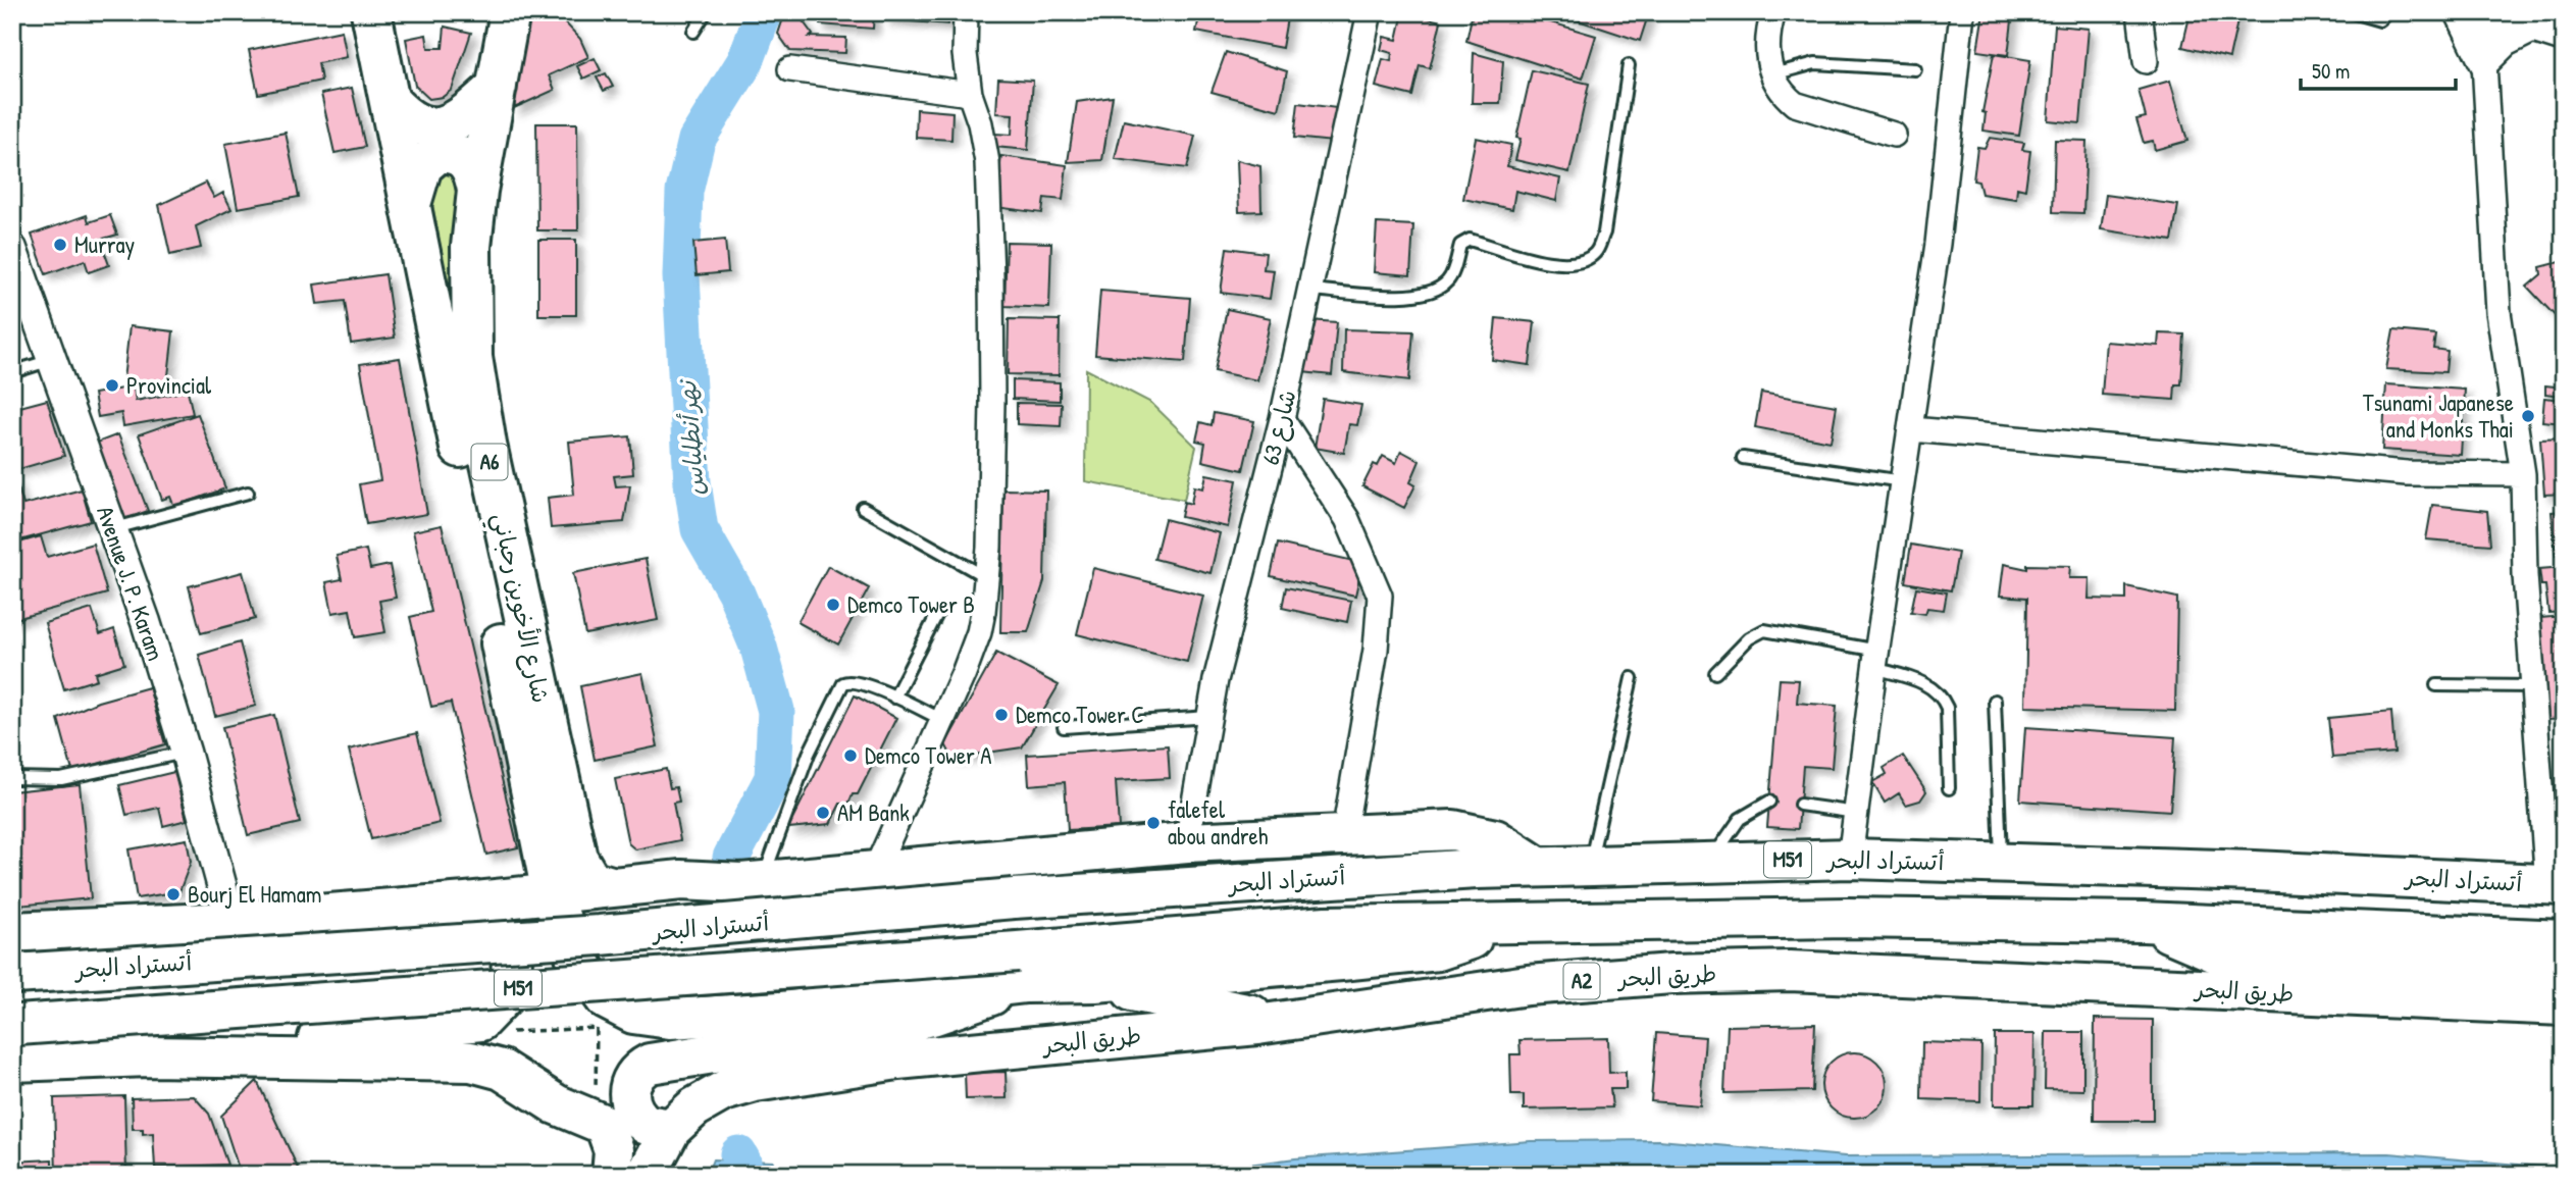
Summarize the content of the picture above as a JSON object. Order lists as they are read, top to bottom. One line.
{"streets":{"highway":["A6","شارع الأخوين رحباني","M51","أتستراد البحر","طريق البحر","A2"],"street":["شارع 63","Avenue J. P. Karam"]},"water":["نهر أنطلياس"],"places":["Murray","Provincial","Tsunami Japanese and Monks Thai","Demco Tower B","Demco Tower C","Demco Tower A","AM Bank","falefel abou andreh","Bourj El Hamam"],"scale_bar":"50 m"}
